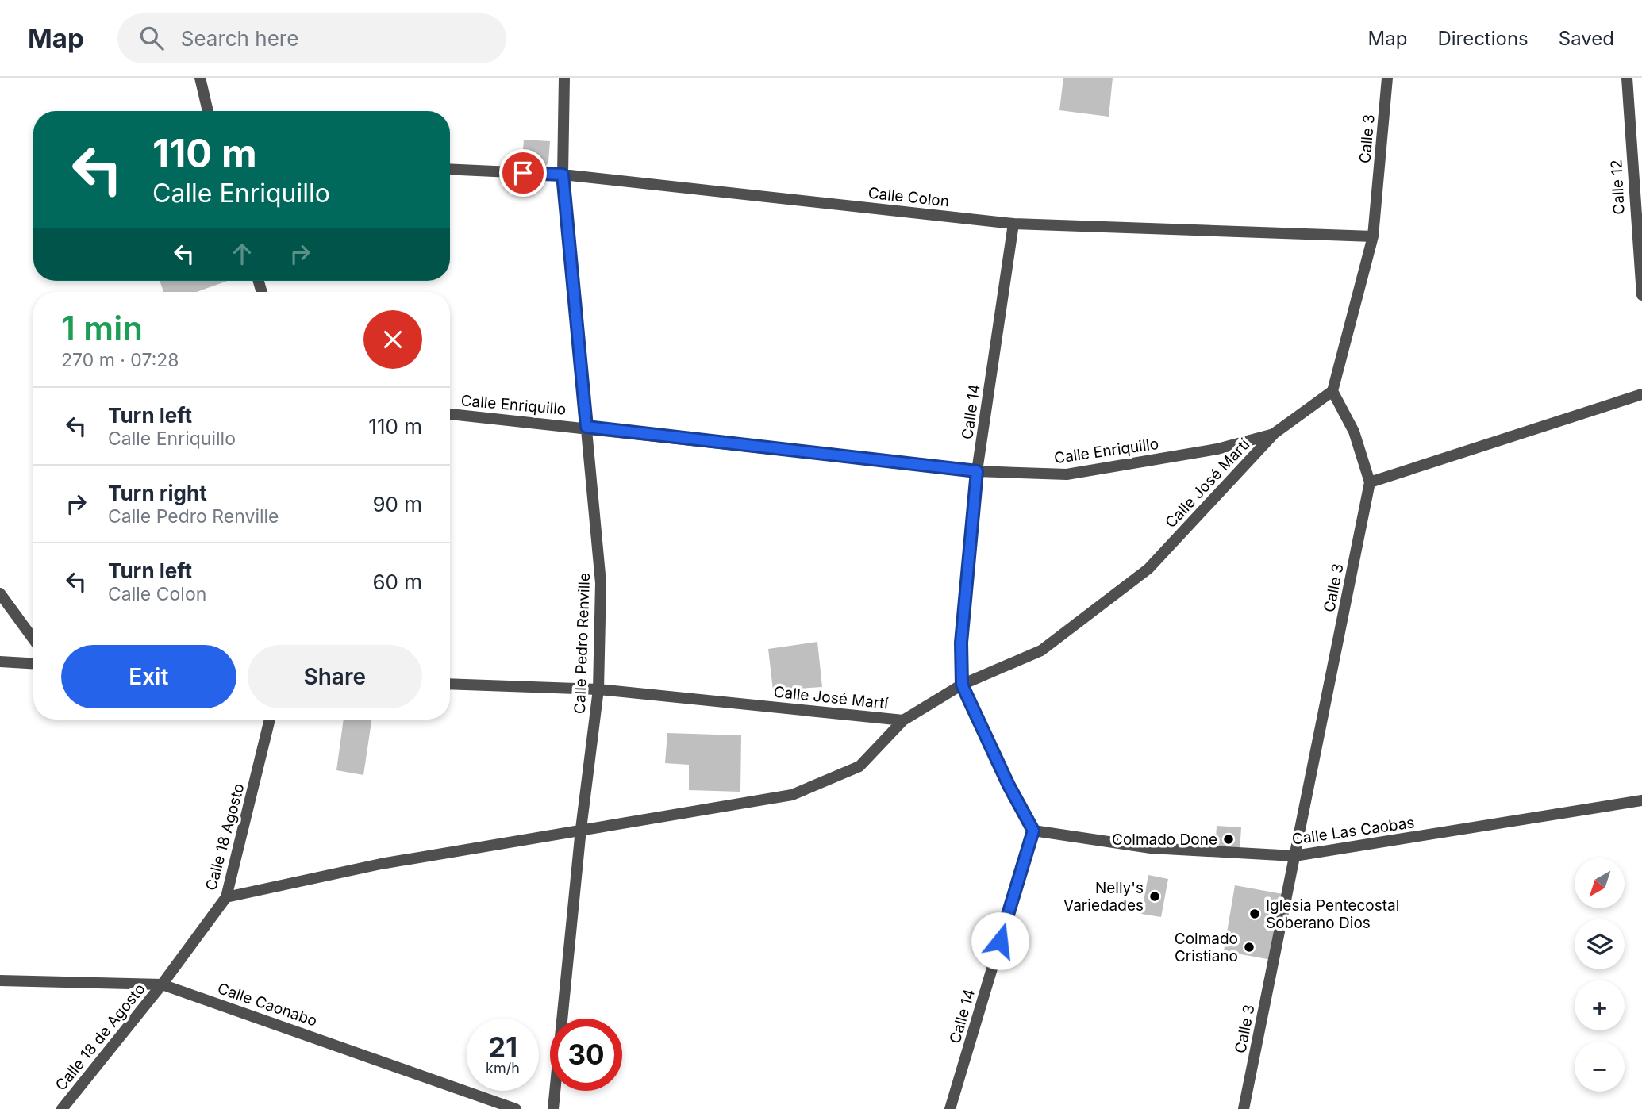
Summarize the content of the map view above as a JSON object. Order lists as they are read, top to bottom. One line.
{"streets":{"street":["Calle 3","Calle 12","Calle Colon","Calle Enriquillo","Calle 14","Calle José Martí","Calle Pedro Renville","Calle Las Caobas","Calle 18 Agosto","Calle Caonabo","Calle 18 de Agosto"]},"crossings":[["Calle 3","Calle Colon"],["Calle 3","Calle José Martí"],["Calle 3","Calle Las Caobas"],["Calle Colon","Calle 14"],["Calle Colon","Calle Pedro Renville"],["Calle Enriquillo","Calle 14"],["Calle Enriquillo","Calle José Martí"],["Calle Enriquillo","Calle Pedro Renville"],["Calle 14","Calle José Martí"],["Calle 14","Calle Las Caobas"],["Calle José Martí","Calle Pedro Renville"],["Calle 18 Agosto","Calle Caonabo"],["Calle 18 Agosto","Calle 18 de Agosto"],["Calle Caonabo","Calle 18 de Agosto"]],"places":["Colmado Done","Nelly's Variedades","Iglesia Pentecostal Soberano Dios","Colmado Cristiano"],"north":"bottom left","page":{"header":"Map","search":"Search here","nav":["Map","Directions","Saved"],"turn":["110 m","Calle Enriquillo"],"heading":["1 min","270 m · 07:28"],"list":[{"name":"Turn left","note":"Calle Enriquillo","value":"110 m"},{"name":"Turn right","note":"Calle Pedro Renville","value":"90 m"},{"name":"Turn left","note":"Calle Colon","value":"60 m"}],"buttons":["Exit","Share"],"map_buttons":["+","−"],"speed":"21 km/h","limit":"30"}}
